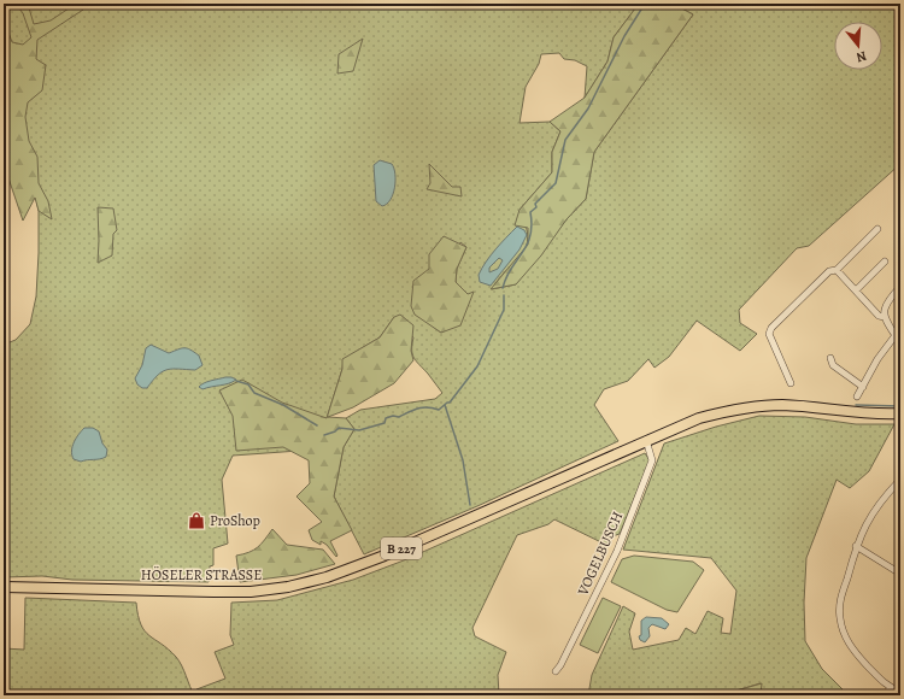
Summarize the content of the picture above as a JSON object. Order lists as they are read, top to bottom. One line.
{"streets":{"main road":["B 227","HÖSELER STRASSE"],"street":["VOGELBUSCH"]},"crossings":[["B 227","VOGELBUSCH"],["B 227","HÖSELER STRASSE"],["VOGELBUSCH","HÖSELER STRASSE"]],"places":{"shop":["ProShop"]},"north":"bottom"}
